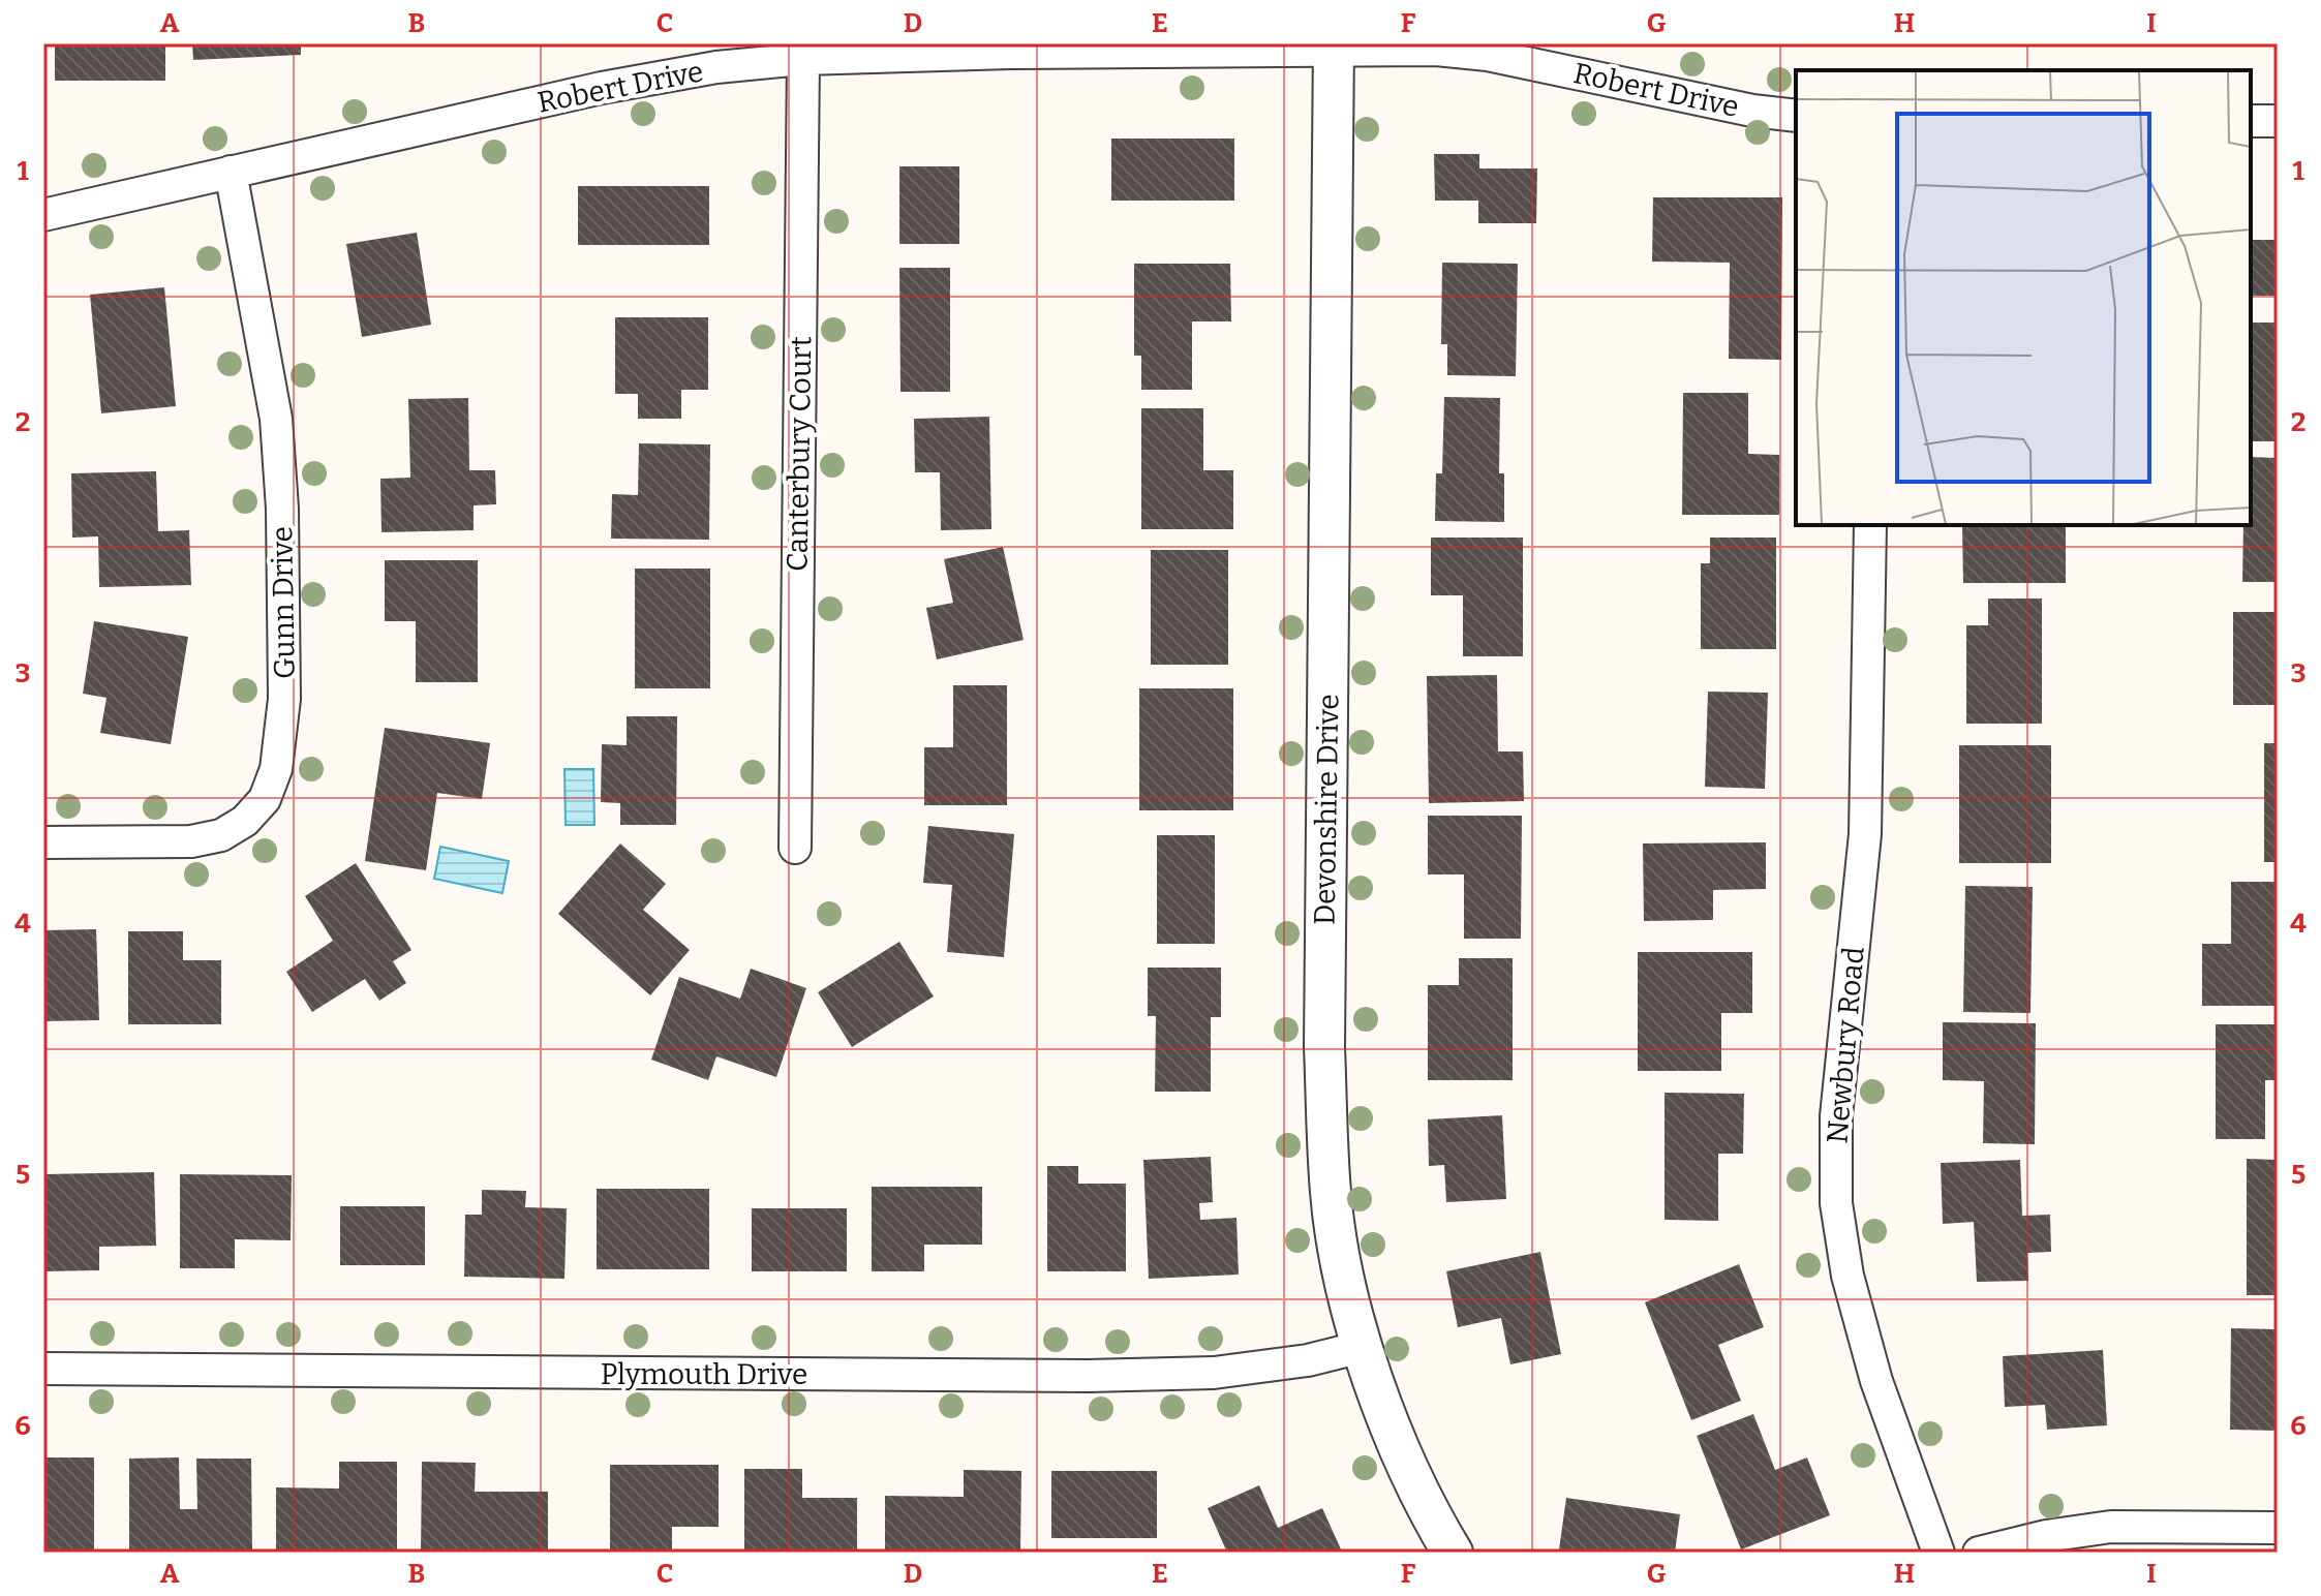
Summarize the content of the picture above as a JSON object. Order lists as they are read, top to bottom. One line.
{"streets":{"street":["Robert Drive","Canterbury Court","Gunn Drive","Devonshire Drive","Newbury Road","Plymouth Drive"]},"crossings":[["Robert Drive","Canterbury Court"],["Robert Drive","Gunn Drive"],["Robert Drive","Devonshire Drive"],["Devonshire Drive","Plymouth Drive"]],"grid":{"columns":["A","B","C","D","E","F","G","H","I"],"rows":["1","2","3","4","5","6"]}}
